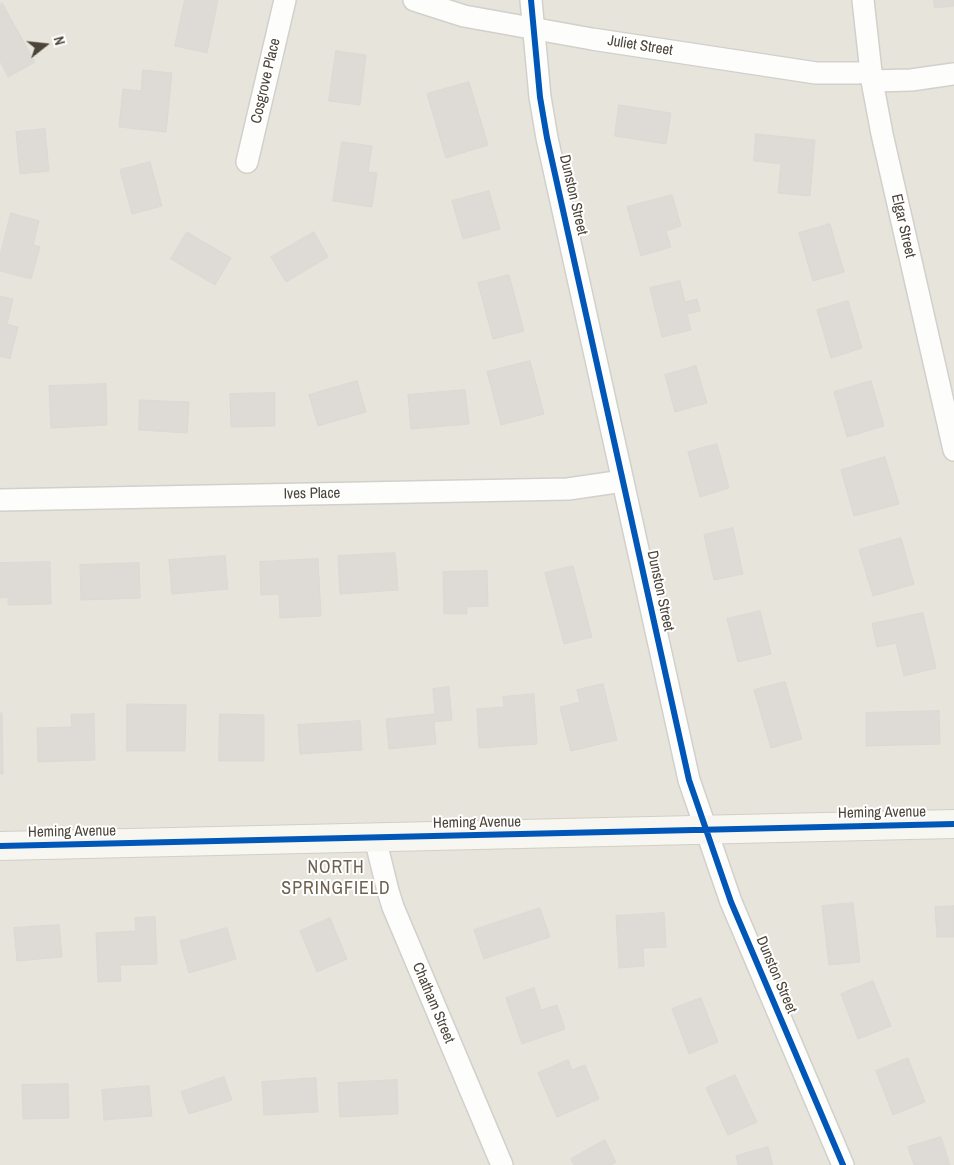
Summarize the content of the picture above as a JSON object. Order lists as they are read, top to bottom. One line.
{"streets":{"street":["Juliet Street","Cosgrove Place","Dunston Street","Elgar Street","Ives Place","Heming Avenue","Chatham Street"]},"crossings":[["Juliet Street","Dunston Street"],["Juliet Street","Elgar Street"],["Dunston Street","Ives Place"],["Dunston Street","Heming Avenue"],["Heming Avenue","Chatham Street"]],"districts":["NORTH SPRINGFIELD"],"north":"right"}
